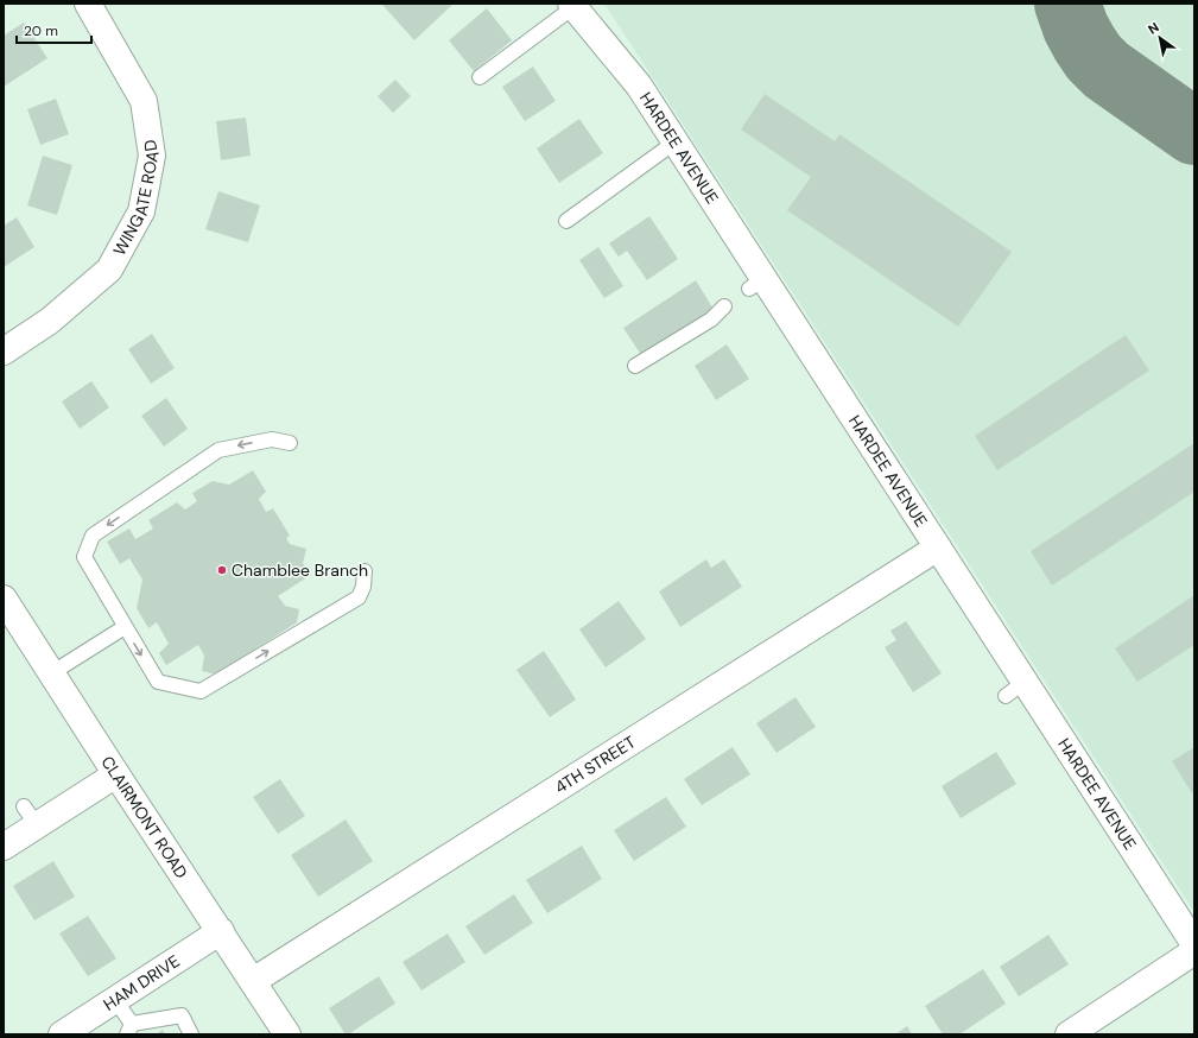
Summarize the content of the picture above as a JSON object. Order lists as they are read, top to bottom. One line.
{"streets":{"street":["HARDEE AVENUE","WINGATE ROAD","4TH STREET","CLAIRMONT ROAD","HAM DRIVE"]},"crossings":[["HARDEE AVENUE","4TH STREET"],["4TH STREET","CLAIRMONT ROAD"],["CLAIRMONT ROAD","HAM DRIVE"]],"places":["Chamblee Branch"],"scale_bar":"20 m","north":"top left"}
